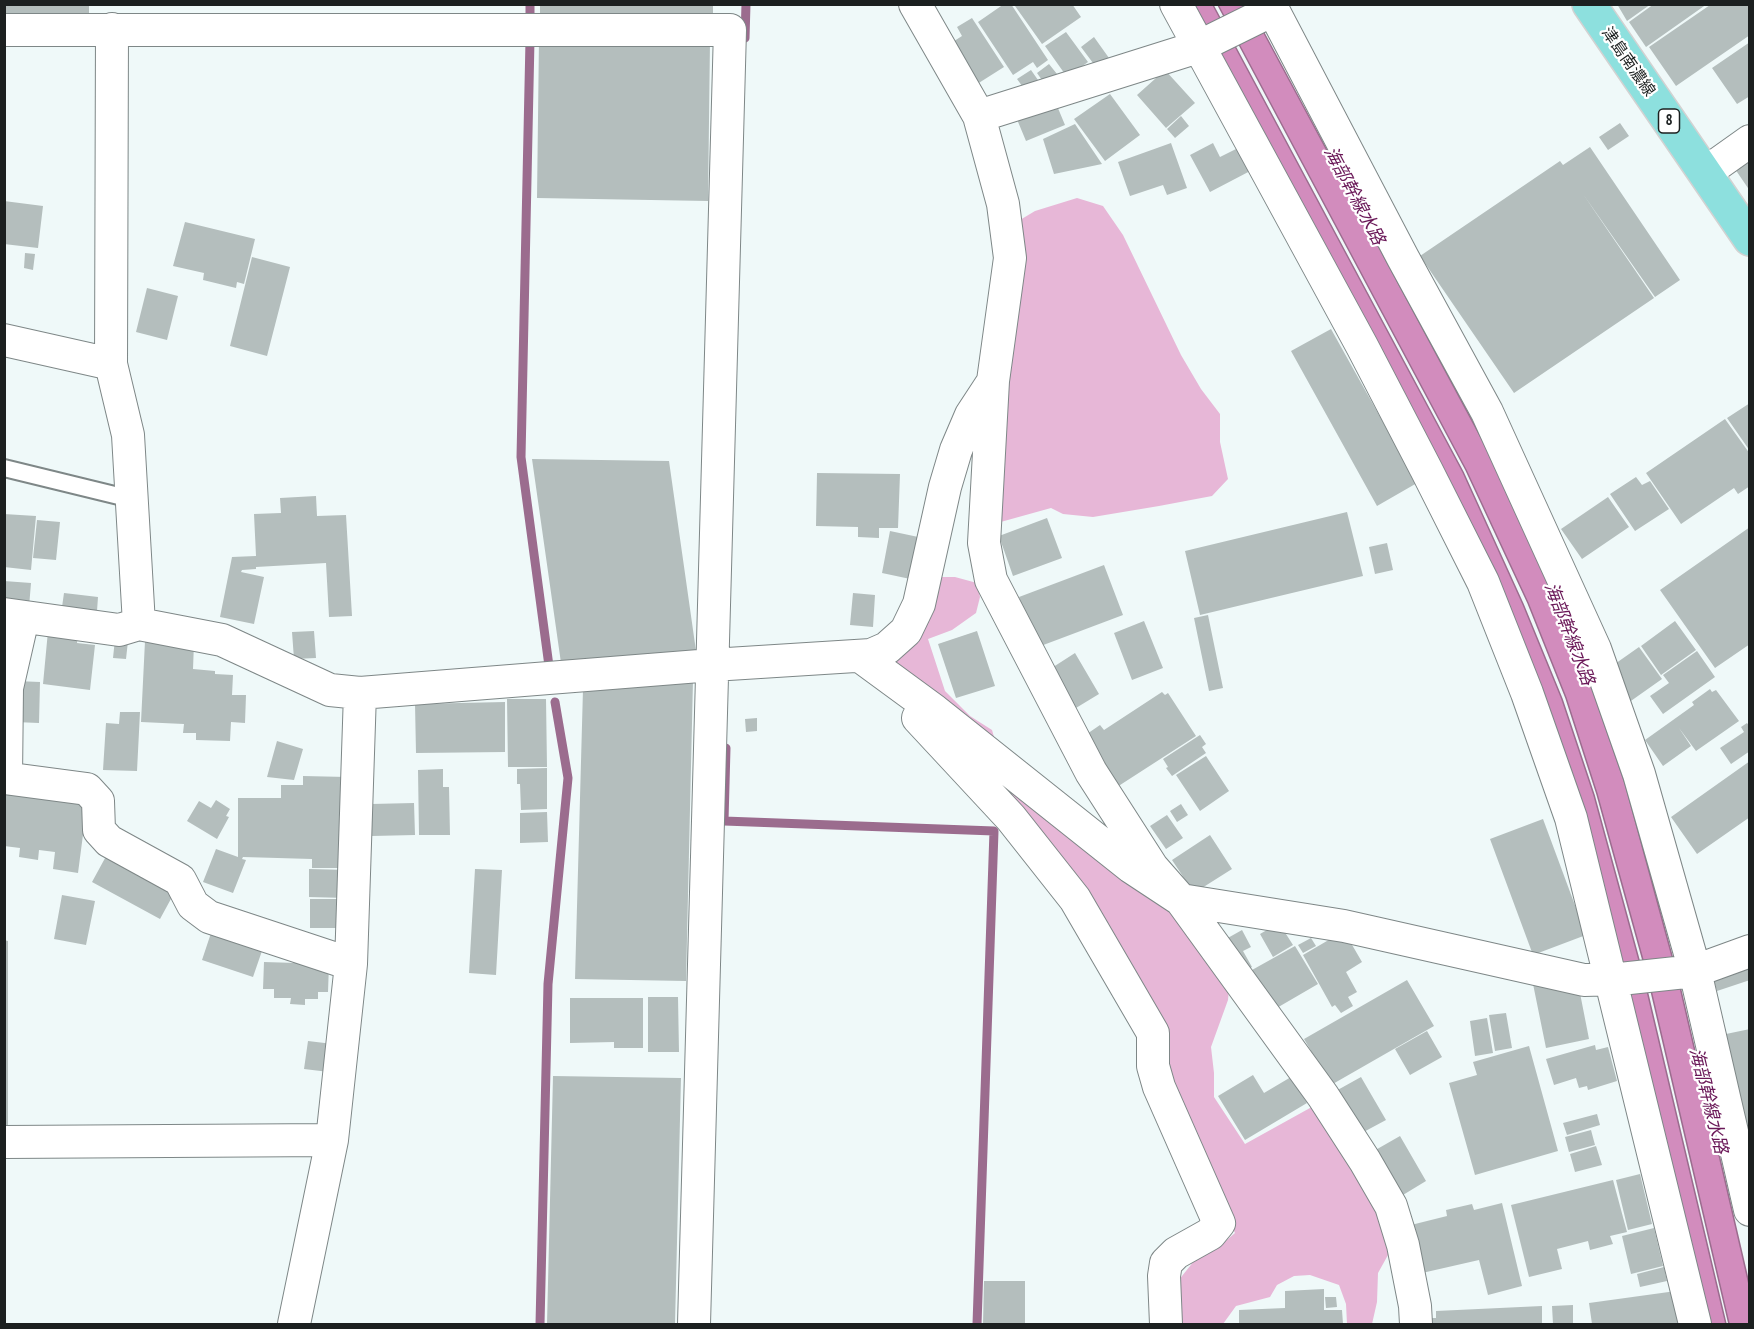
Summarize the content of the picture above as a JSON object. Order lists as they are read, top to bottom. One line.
{"streets":{"main road":["津島南濃線","8"]},"water":["海部幹線水路"]}
